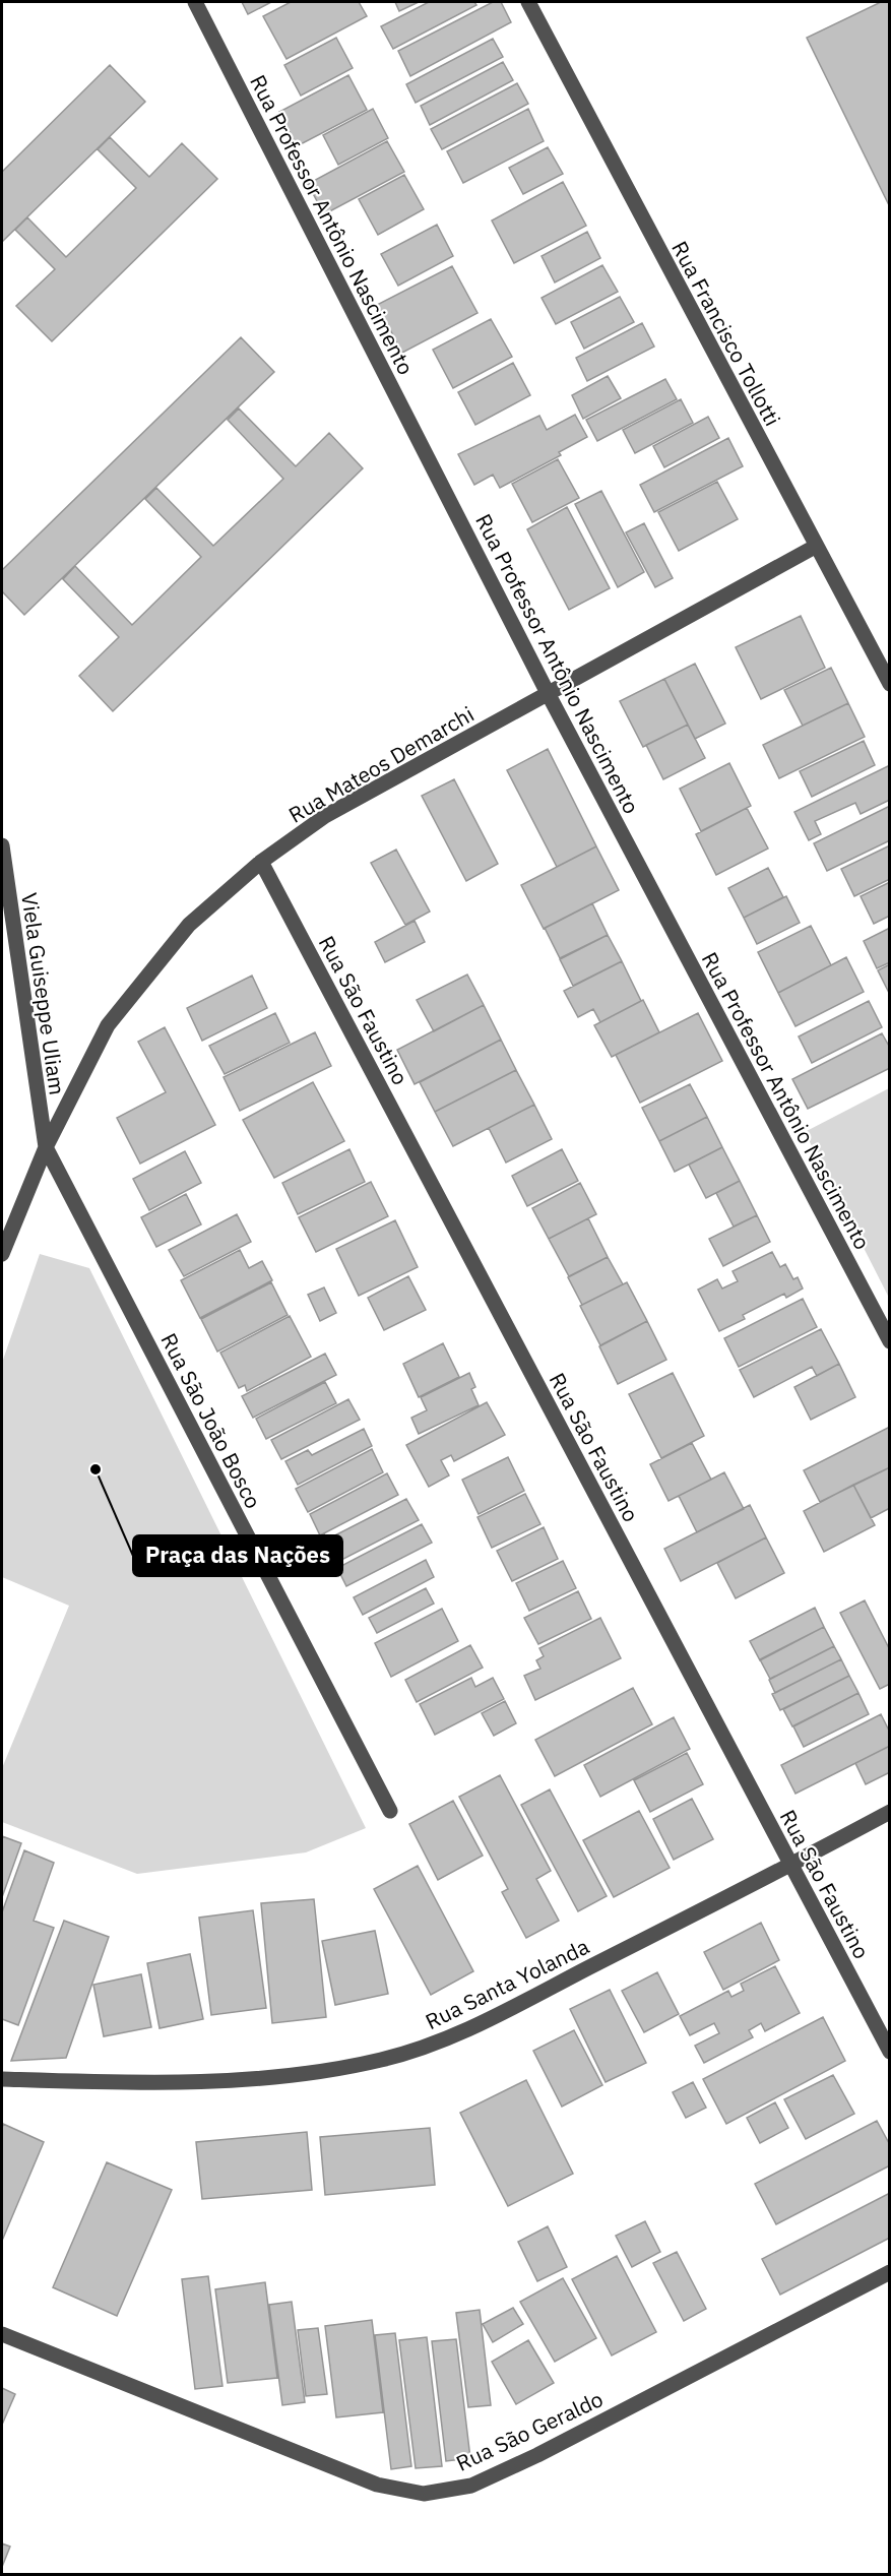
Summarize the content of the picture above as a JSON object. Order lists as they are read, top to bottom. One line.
{"streets":{"street":["Rua Professor Antônio Nascimento","Rua Francisco Tollotti","Rua Mateos Demarchi","Viela Guiseppe Uliam","Rua São Faustino","Rua São João Bosco","Rua Santa Yolanda","Rua São Geraldo"]},"crossings":[["Rua Professor Antônio Nascimento","Rua Mateos Demarchi"],["Rua Francisco Tollotti","Rua Mateos Demarchi"],["Rua Mateos Demarchi","Viela Guiseppe Uliam"],["Rua Mateos Demarchi","Rua São Faustino"],["Rua Mateos Demarchi","Rua São João Bosco"],["Viela Guiseppe Uliam","Rua São João Bosco"],["Rua São Faustino","Rua Santa Yolanda"]],"places":["Praça das Nações"]}
